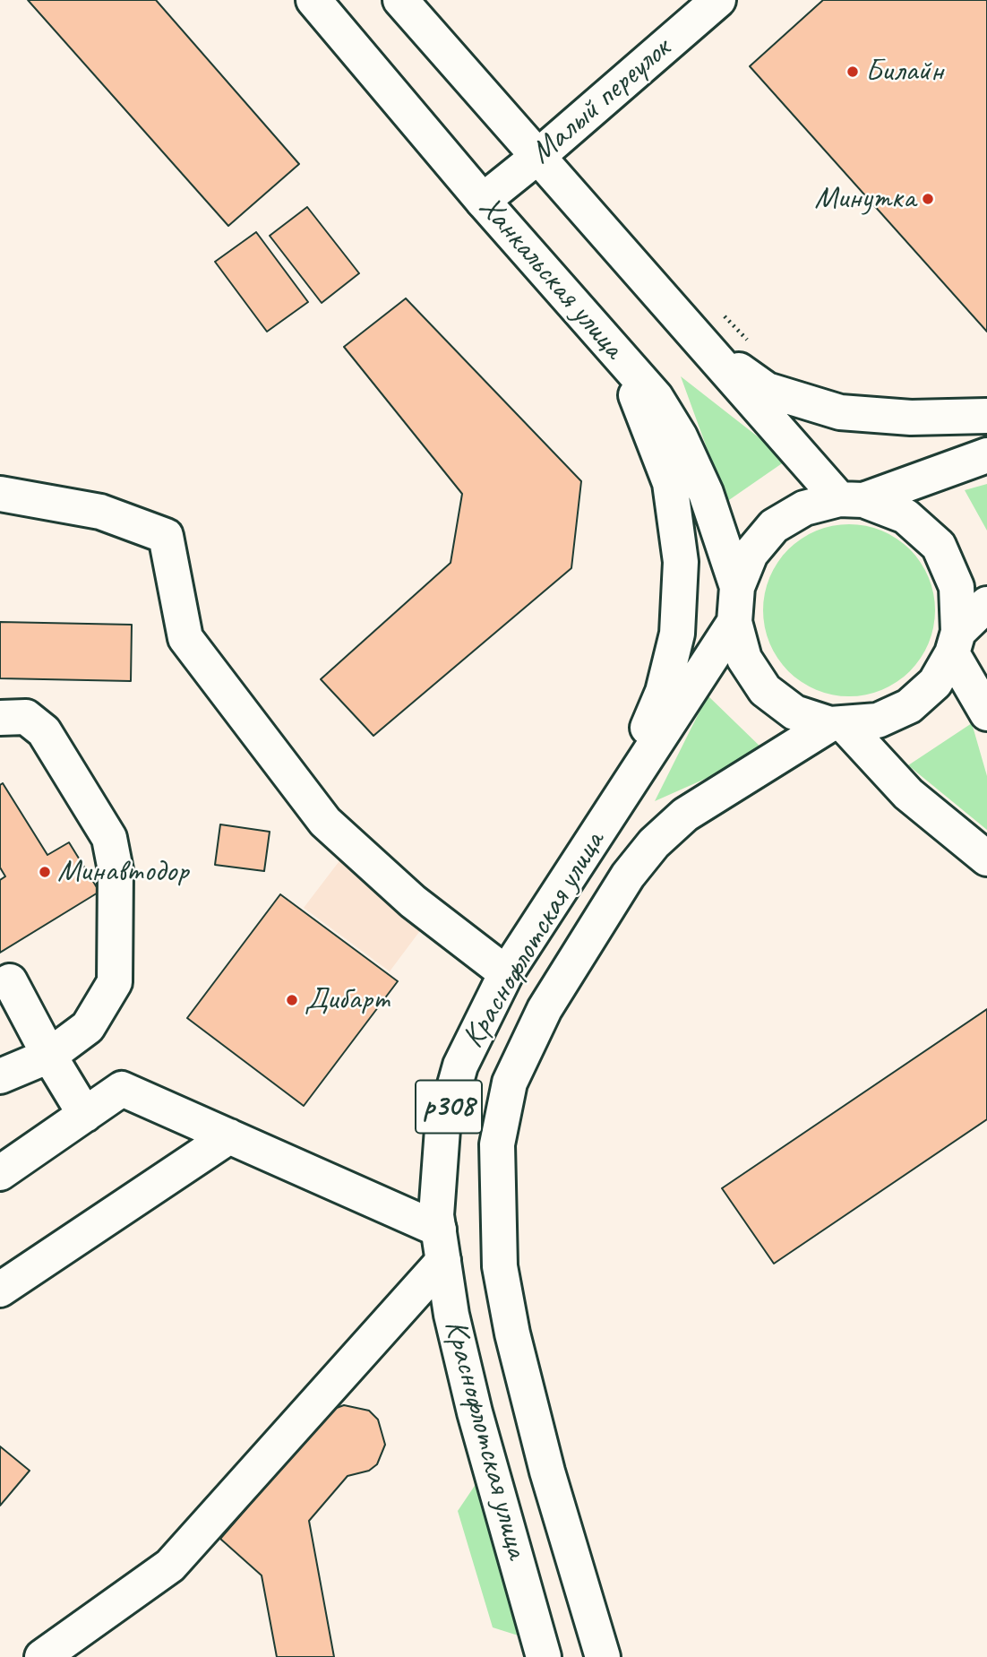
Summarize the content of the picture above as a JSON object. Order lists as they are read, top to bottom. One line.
{"streets":{"main road":["Малый переулок","Ханкальская улица","Краснофлотская улица","p308"]},"crossings":[["Малый переулок","Ханкальская улица"],["Ханкальская улица","Краснофлотская улица"]],"places":["Билайн","Минутка","Минавтодор","Дибарт"]}
